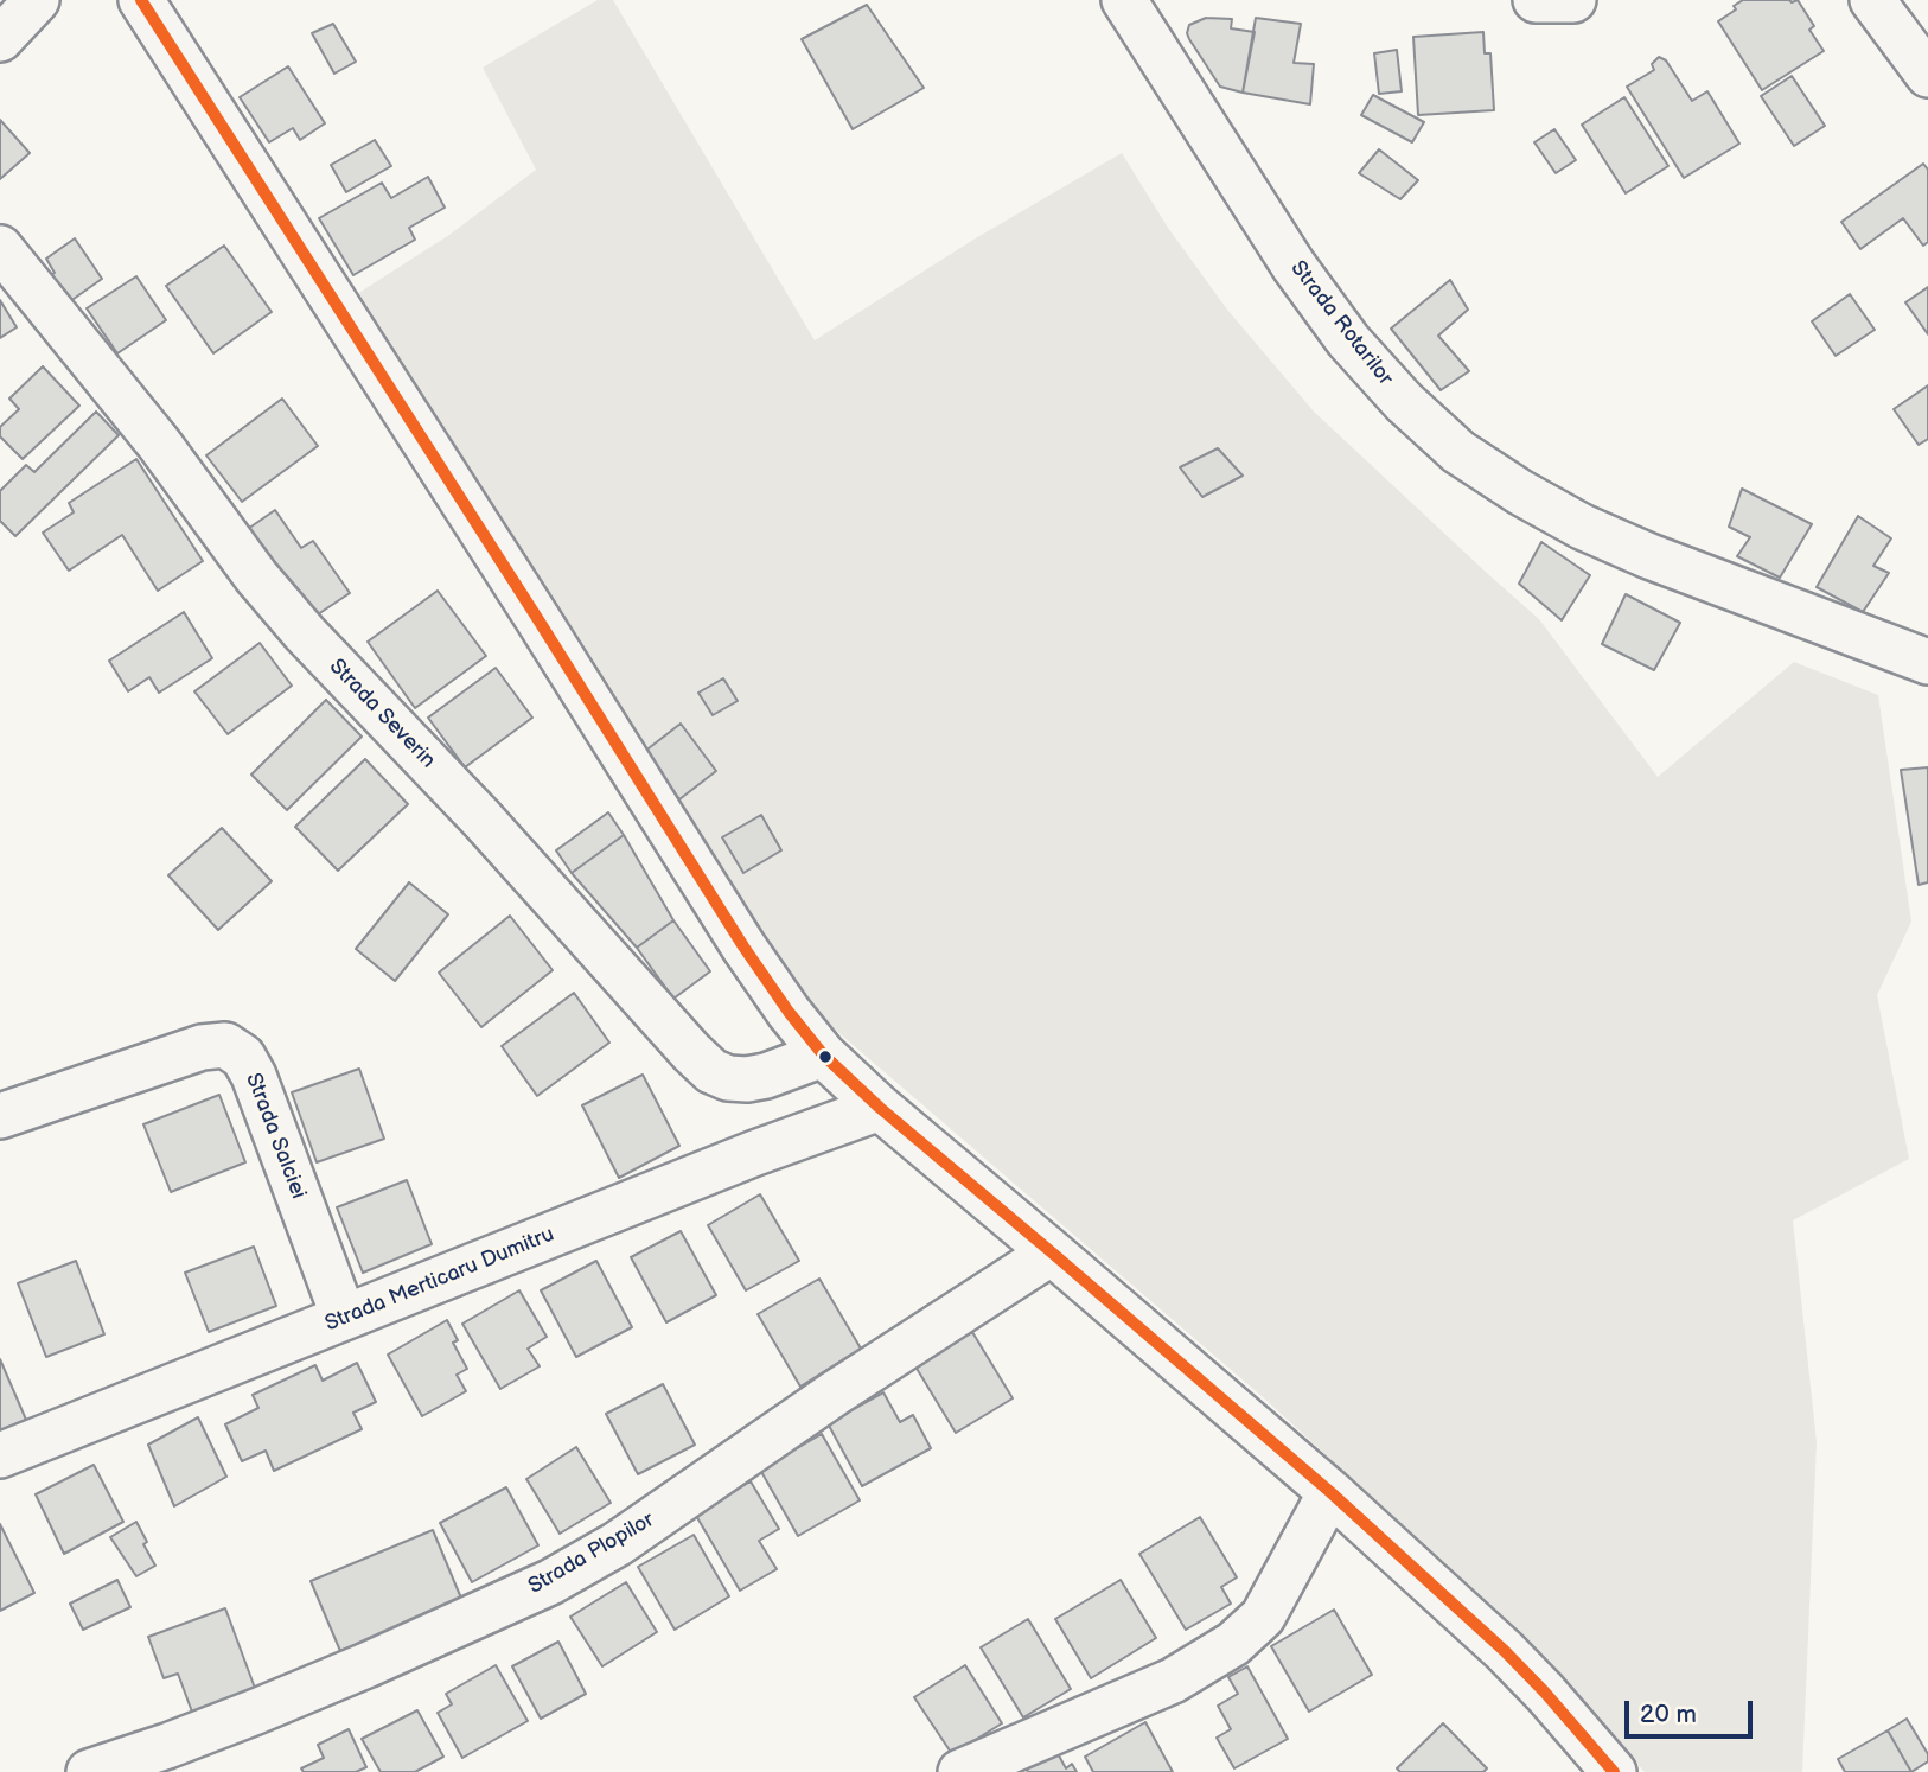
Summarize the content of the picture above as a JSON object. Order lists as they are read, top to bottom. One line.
{"streets":{"street":["Strada Rotarilor","Strada Severin","Strada Salciei","Strada Merticaru Dumitru","Strada Plopilor"]},"crossings":[["Strada Salciei","Strada Merticaru Dumitru"]],"scale_bar":"20 m"}
